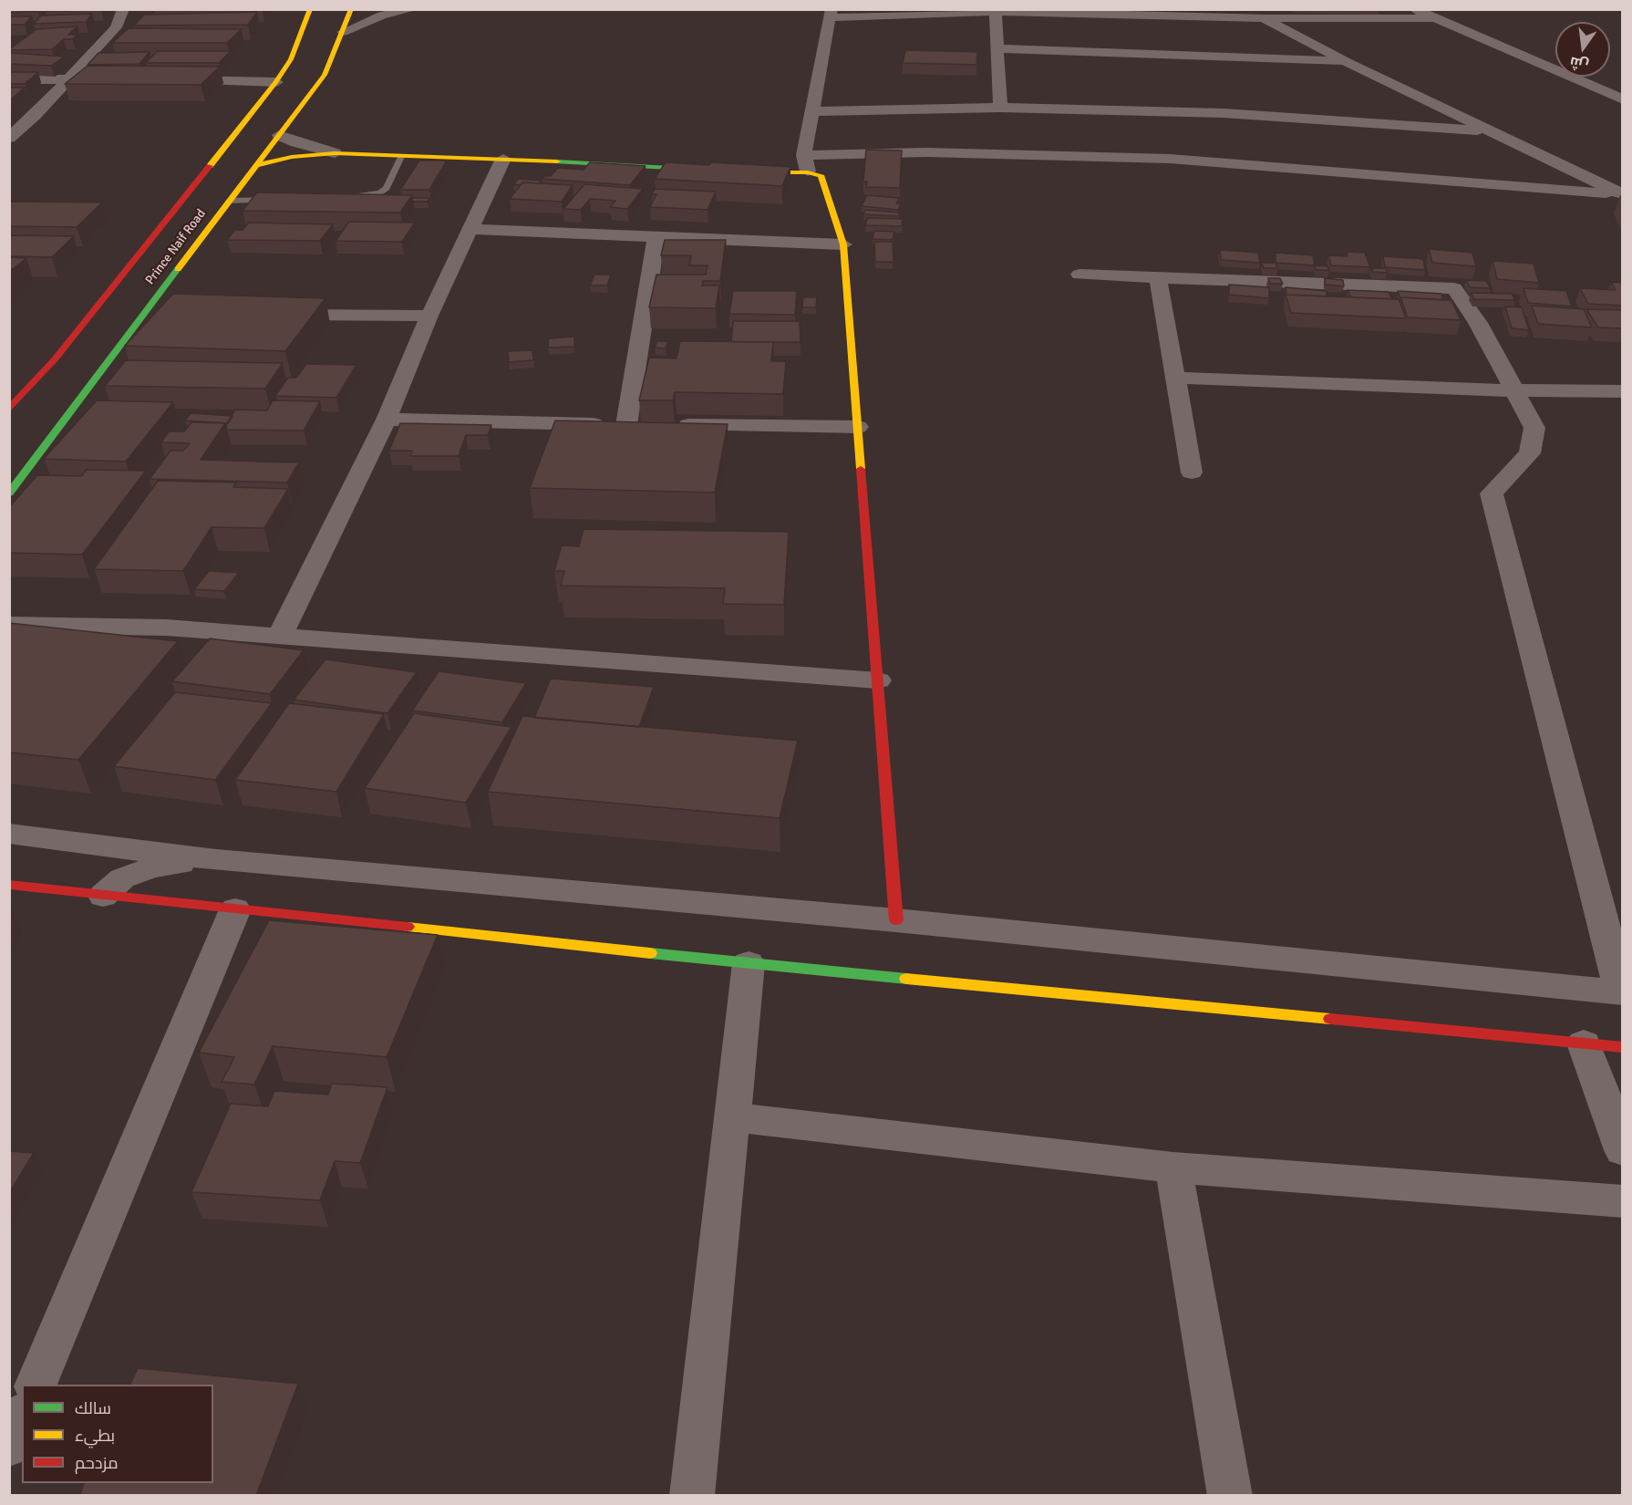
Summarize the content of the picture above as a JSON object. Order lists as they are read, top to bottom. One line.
{"streets":{"street":["Prince Naif Road"]},"legend":["سالك","بطيء","مزدحم"],"north":"bottom"}
